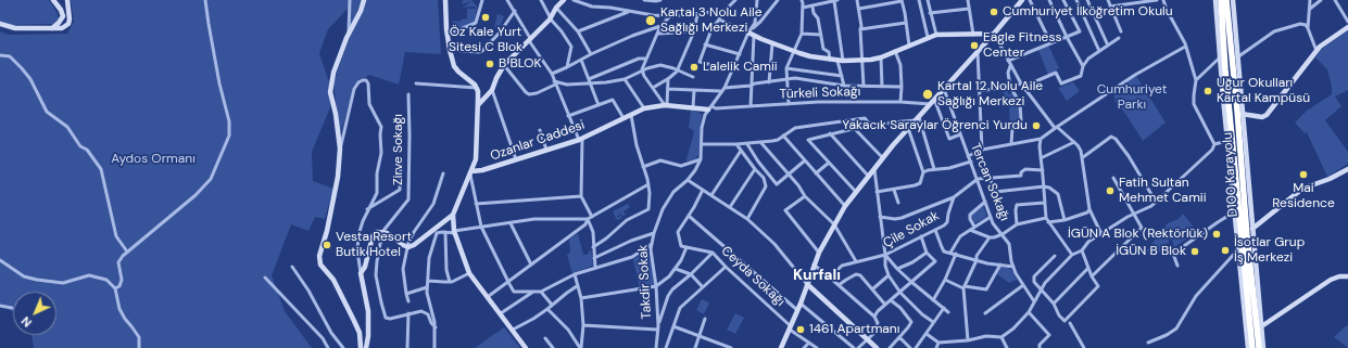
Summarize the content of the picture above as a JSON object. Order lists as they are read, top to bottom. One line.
{"streets":{"highway":["D100 Karayolu"],"street":["Türkeli Sokağı","Ozanlar Caddesi","Zirve Sokağı","Tercan Sokağı","Çile Sokak","Ceyda Sokağı","Takdir Sokak"]},"crossings":[["Türkeli Sokağı","Ozanlar Caddesi"],["Türkeli Sokağı","Takdir Sokak"],["Ozanlar Caddesi","Takdir Sokak"]],"districts":["Kurfalı"],"parks":["Cumhuriyet Parkı","Aydos Ormanı"],"places":["Cumhuriyet İlköğretim Okulu","Öz Kale Yurt Sitesi C Blok","Kartal 3 Nolu Aile Sağlığı Merkezi","Eagle Fitness Center","B BLOK","Lalelik Camii","Uğur Okulları Kartal Kampüsü","Kartal 12 Nolu Aile Sağlığı Merkezi","Yakacık Saraylar Öğrenci Yurdu","Mai Residence","Fatih Sultan Mehmet Camii","İGÜN A Blok (Rektörlük)","Vesta Resort Butik Hotel","İsotlar Grup İş Merkezi","İGÜN B Blok","1461 Apartmanı"],"north":"bottom left"}
